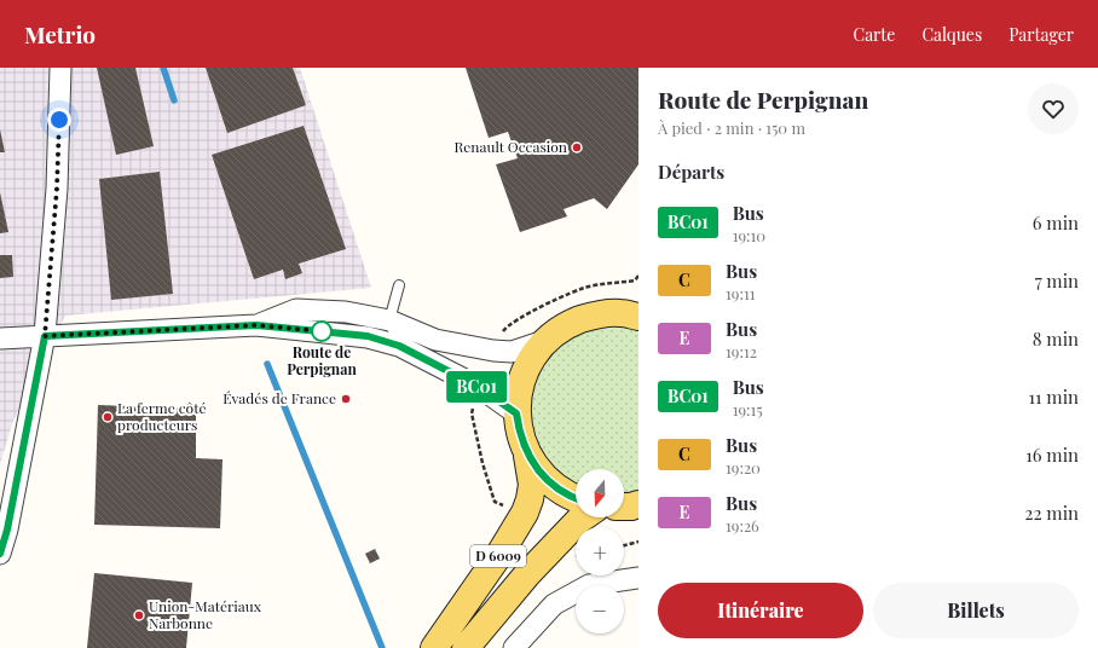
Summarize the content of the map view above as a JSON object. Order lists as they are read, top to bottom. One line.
{"streets":{"main road":["D 6009"]},"places":["Renault Occasion","Route de Perpignan","Évadés de France","La ferme côté producteurs","Union-Matériaux Narbonne"],"lines":["bus line BC01"],"north":"bottom","page":{"header":"Metrio","nav":["Carte","Calques","Partager"],"on_map":"BC01","heading":[["Route de Perpignan","À pied · 2 min · 150 m"],"Départs"],"list":[{"mark":"BC01","name":"Bus","note":"19:10","value":"6 min"},{"mark":"C","name":"Bus","note":"19:11","value":"7 min"},{"mark":"E","name":"Bus","note":"19:12","value":"8 min"},{"mark":"BC01","name":"Bus","note":"19:15","value":"11 min"},{"mark":"C","name":"Bus","note":"19:20","value":"16 min"},{"mark":"E","name":"Bus","note":"19:26","value":"22 min"}],"map_buttons":["+","−"],"buttons":["Itinéraire","Billets"]}}
